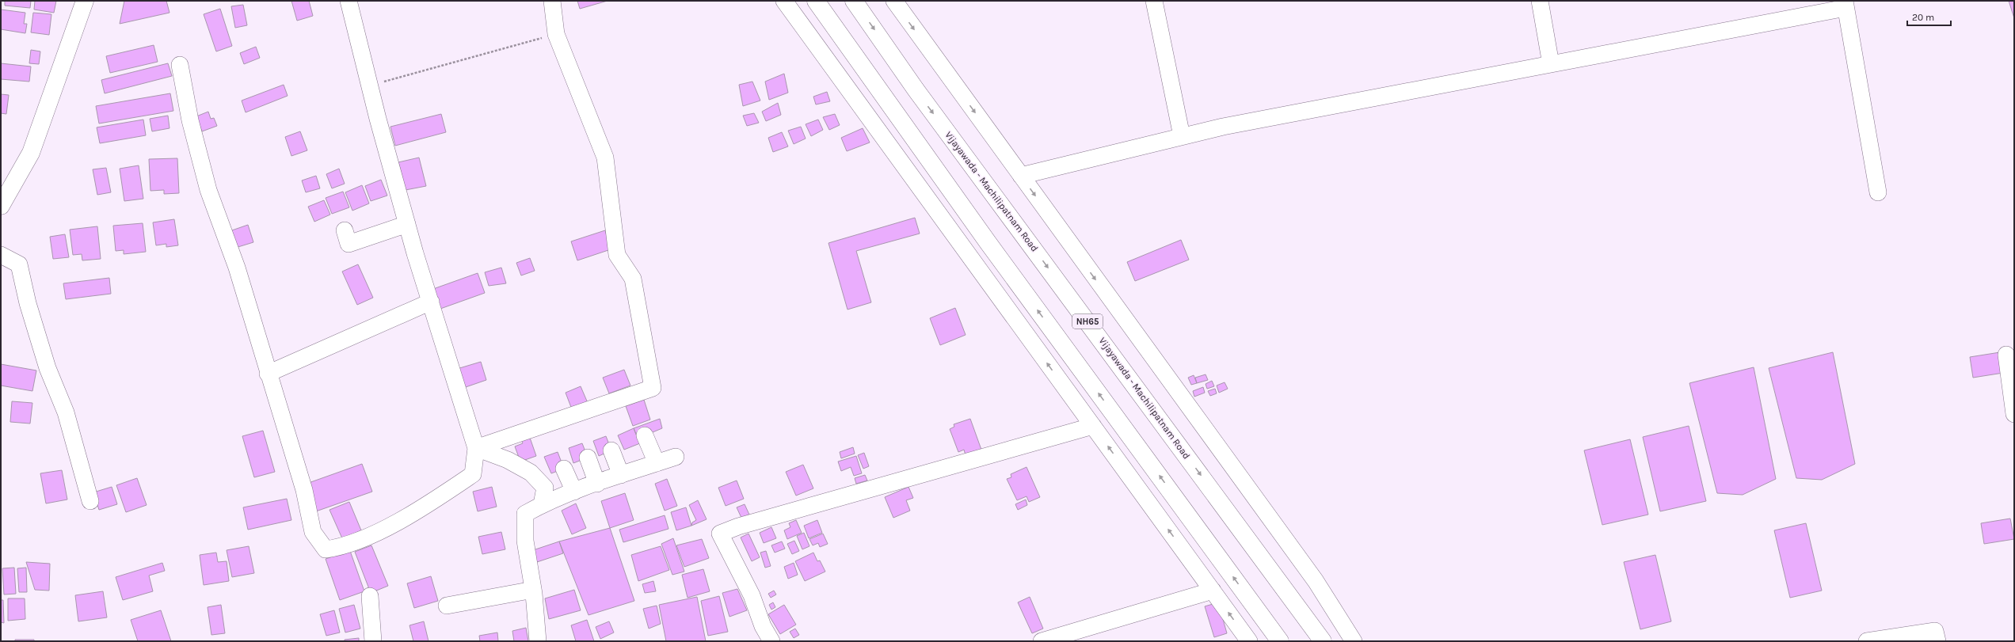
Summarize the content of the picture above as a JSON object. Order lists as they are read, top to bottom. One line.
{"streets":{"main road":["Vijayawada - Machilipatnam Road","NH65"]},"scale_bar":"20 m"}
